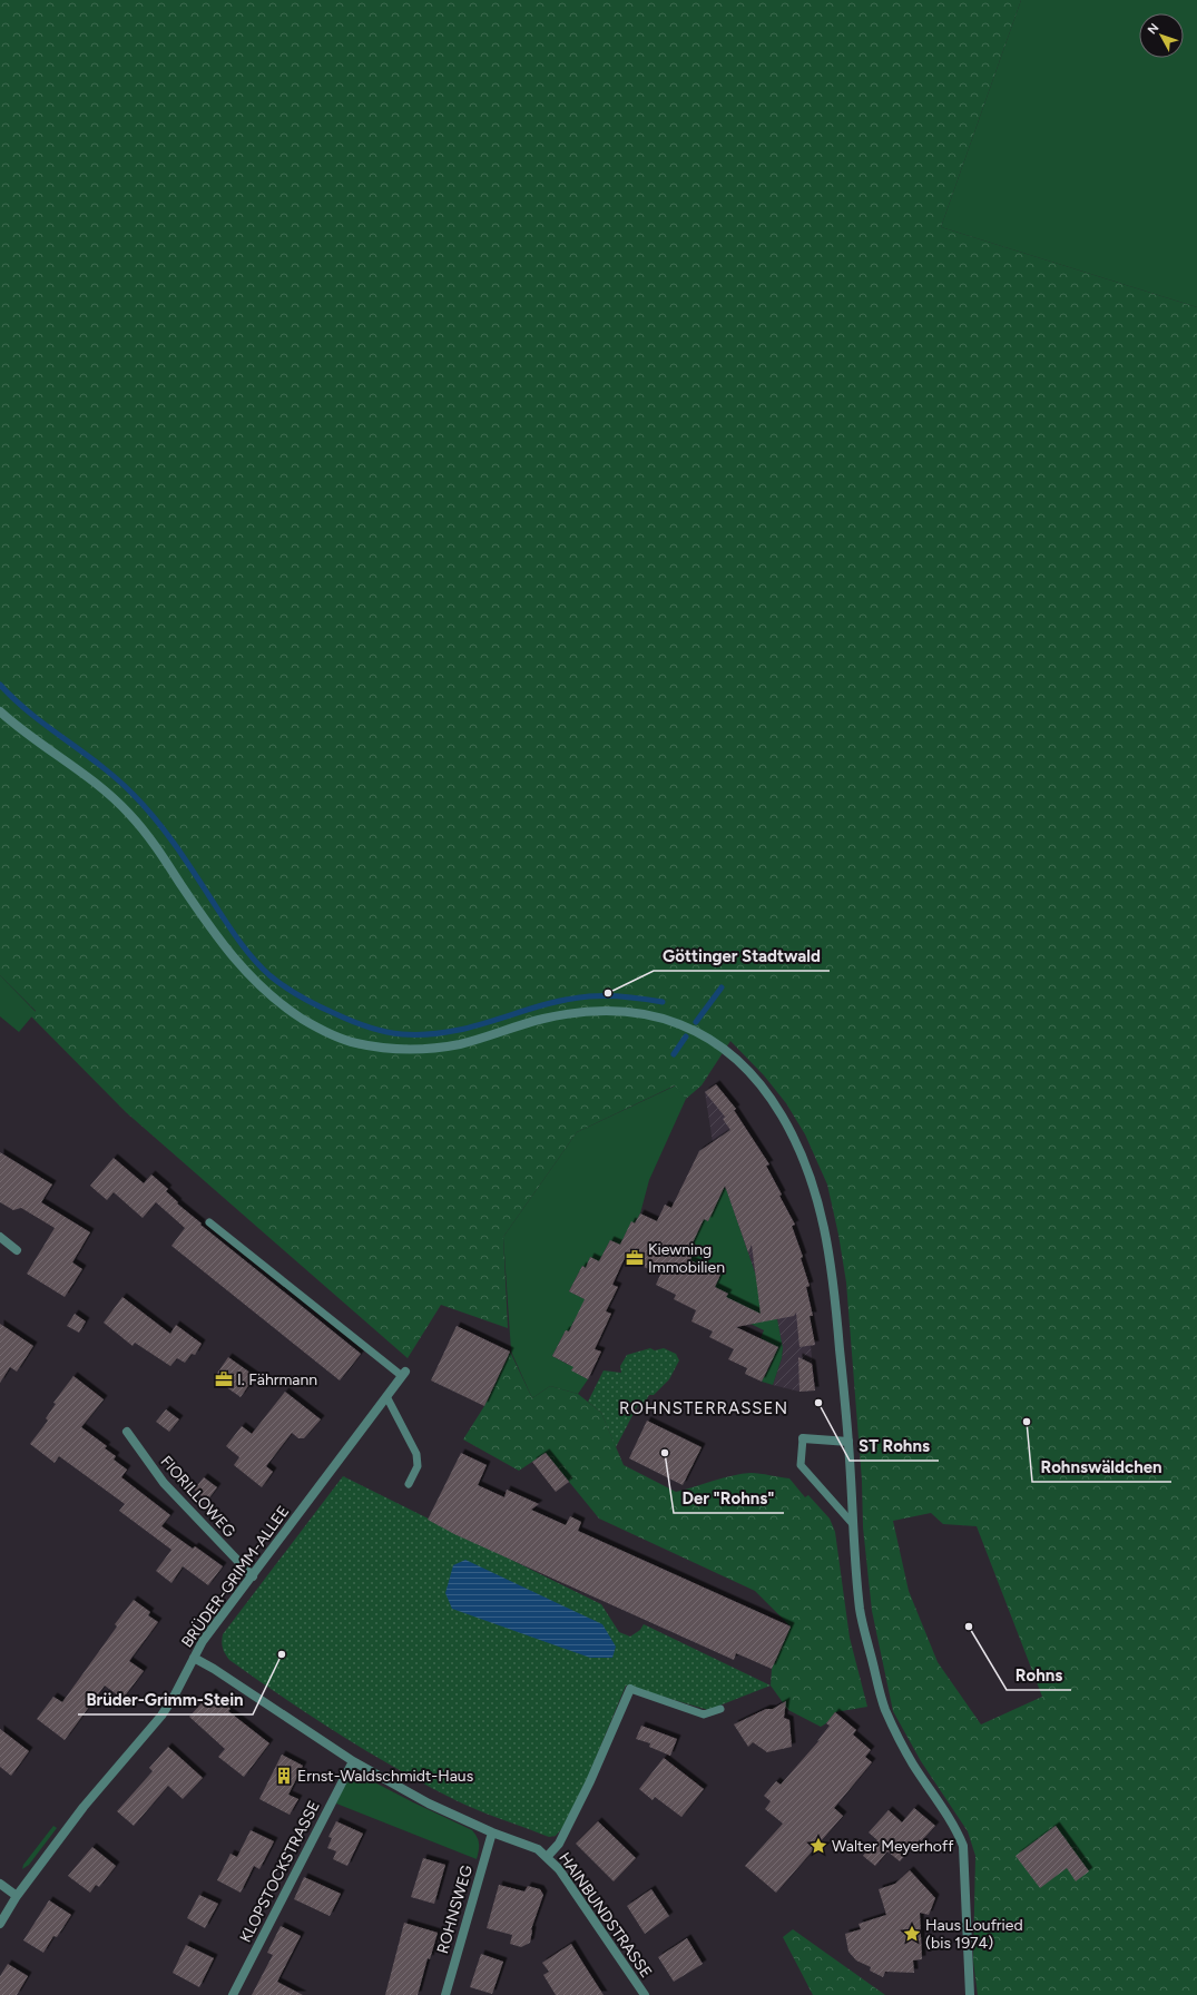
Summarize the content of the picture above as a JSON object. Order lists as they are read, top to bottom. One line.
{"streets":{"street":["FIORILLOWEG","BRÜDER-GRIMM-ALLEE","KLOPSTOCKSTRASSE","ROHNSWEG","HAINBUNDSTRASSE"]},"crossings":[["FIORILLOWEG","BRÜDER-GRIMM-ALLEE"],["BRÜDER-GRIMM-ALLEE","HAINBUNDSTRASSE"],["KLOPSTOCKSTRASSE","HAINBUNDSTRASSE"],["ROHNSWEG","HAINBUNDSTRASSE"]],"districts":["ROHNSTERRASSEN"],"places":{"other":["Göttinger Stadtwald","ST Rohns","Rohnswäldchen","Der \"Rohns\"","Rohns","Brüder-Grimm-Stein"],"office":["Kiewning Immobilien","I. Fährmann"],"building":["Ernst-Waldschmidt-Haus"],"place":["Walter Meyerhoff","Haus Loufried (bis 1974)"]},"north":"top left"}
